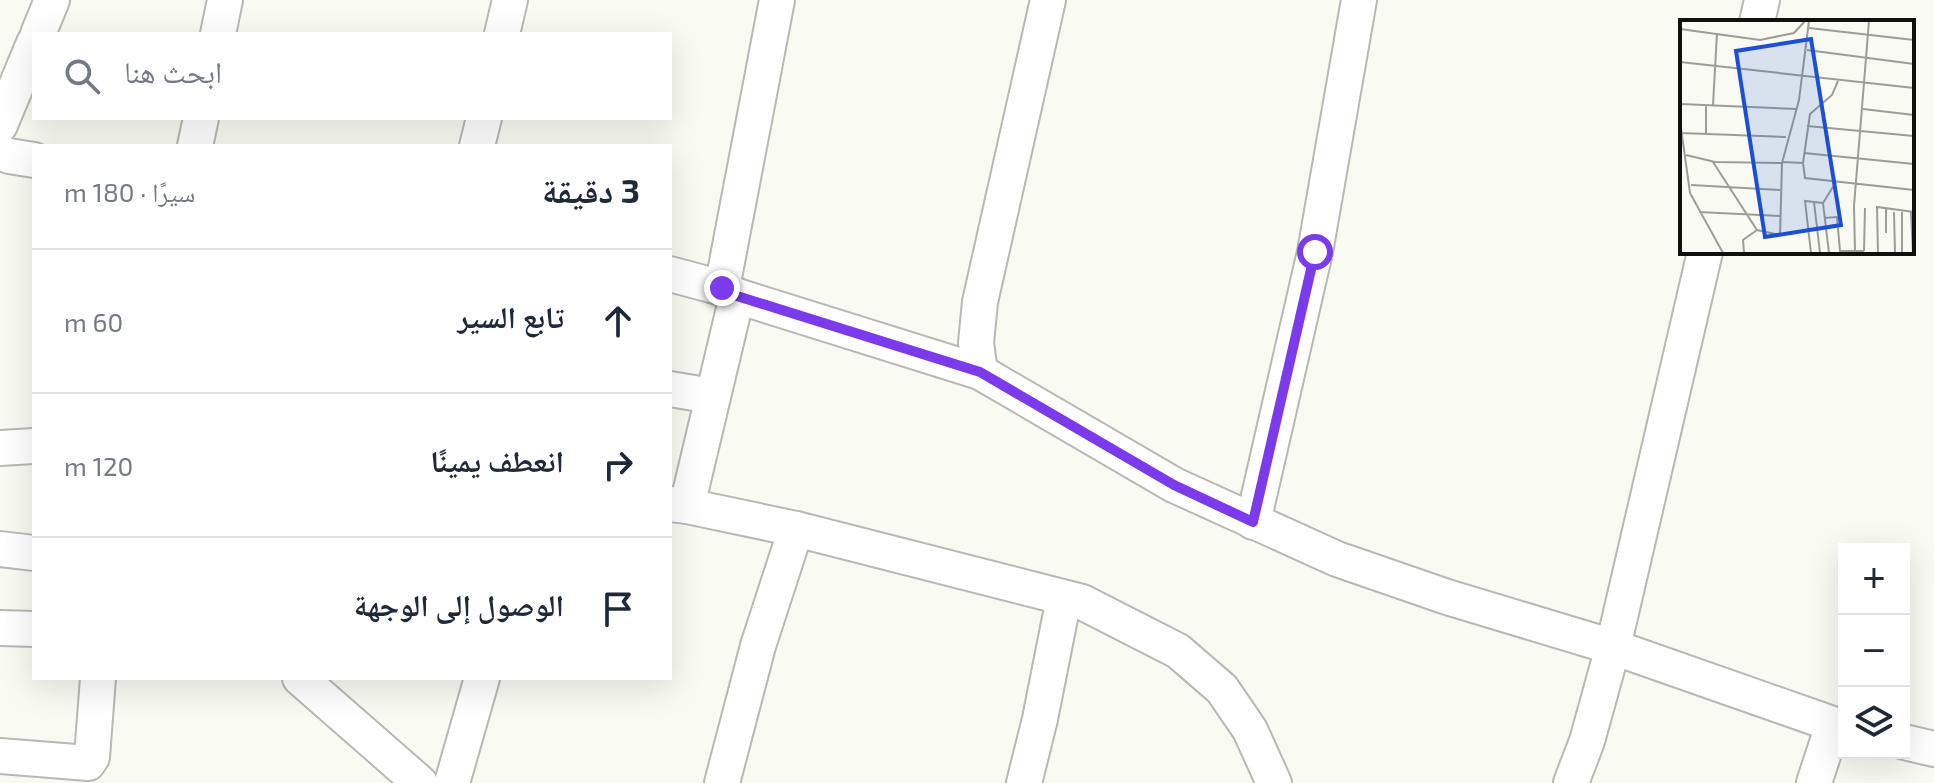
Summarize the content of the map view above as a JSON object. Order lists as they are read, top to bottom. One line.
{"page":{"search":"ابحث هنا","heading":["3 دقيقة","سيرًا · 180 m"],"list":[["تابع السير","60 m"],["انعطف يمينًا","120 m"],"الوصول إلى الوجهة"],"map_buttons":["+","−"]}}
